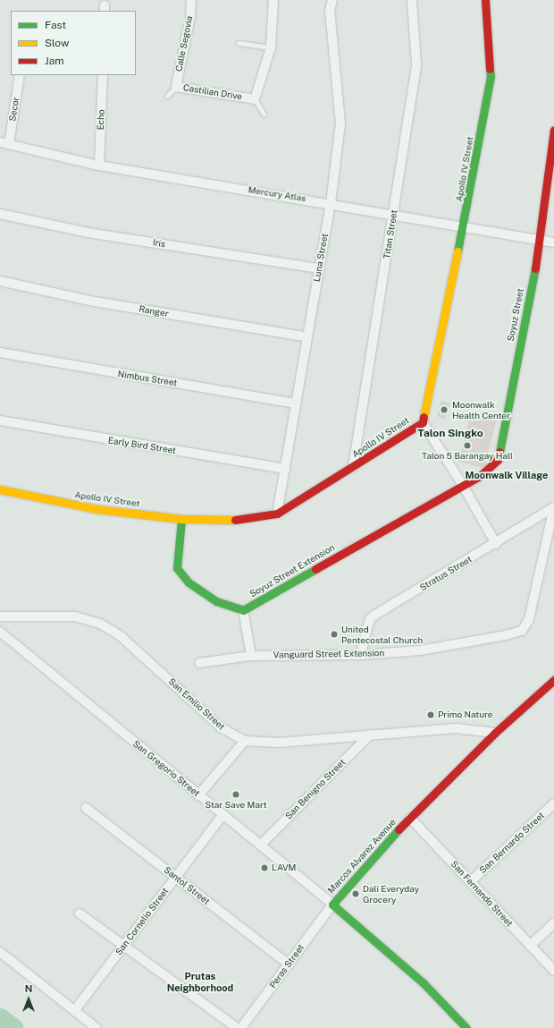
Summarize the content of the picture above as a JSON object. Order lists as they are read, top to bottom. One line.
{"streets":{"street":["Calle Segovia","Castilian Drive","Secor","Echo","Apollo IV Street","Mercury Atlas","Titan Street","Iris","Luna Street","Ranger","Soyuz Street","Nimbus Street","Early Bird Street","Soyuz Street Extension","Stratus Street","Vanguard Street Extension","San Emilio Street","San Gregorio Street","San Benigno Street","San Bernardo Street","Marcos Alvarez Avenue","Santol Street","San Fernando Street","San Cornelio Street","Peras Street"]},"crossings":[["Calle Segovia","Castilian Drive"],["Secor","Mercury Atlas"],["Echo","Mercury Atlas"],["Apollo IV Street","Mercury Atlas"],["Apollo IV Street","Titan Street"],["Apollo IV Street","Luna Street"],["Mercury Atlas","Titan Street"],["Mercury Atlas","Luna Street"],["Mercury Atlas","Soyuz Street"],["Iris","Luna Street"],["Luna Street","Ranger"],["Luna Street","Nimbus Street"],["Luna Street","Early Bird Street"],["Soyuz Street","Soyuz Street Extension"],["Stratus Street","Vanguard Street Extension"],["San Emilio Street","San Benigno Street"],["San Emilio Street","Marcos Alvarez Avenue"],["San Gregorio Street","San Benigno Street"],["San Gregorio Street","Marcos Alvarez Avenue"],["San Gregorio Street","San Cornelio Street"],["San Gregorio Street","Peras Street"],["San Bernardo Street","San Fernando Street"],["Marcos Alvarez Avenue","San Fernando Street"],["Marcos Alvarez Avenue","Peras Street"],["Santol Street","San Cornelio Street"],["Santol Street","Peras Street"]],"districts":["Talon Singko","Moonwalk Village","Prutas Neighborhood"],"places":["Moonwalk Health Center","Talon 5 Barangay Hall","United Pentecostal Church","Primo Nature","Star Save Mart","LAVM","Dali Everyday Grocery"],"legend":["Fast","Slow","Jam"],"north":"top"}
